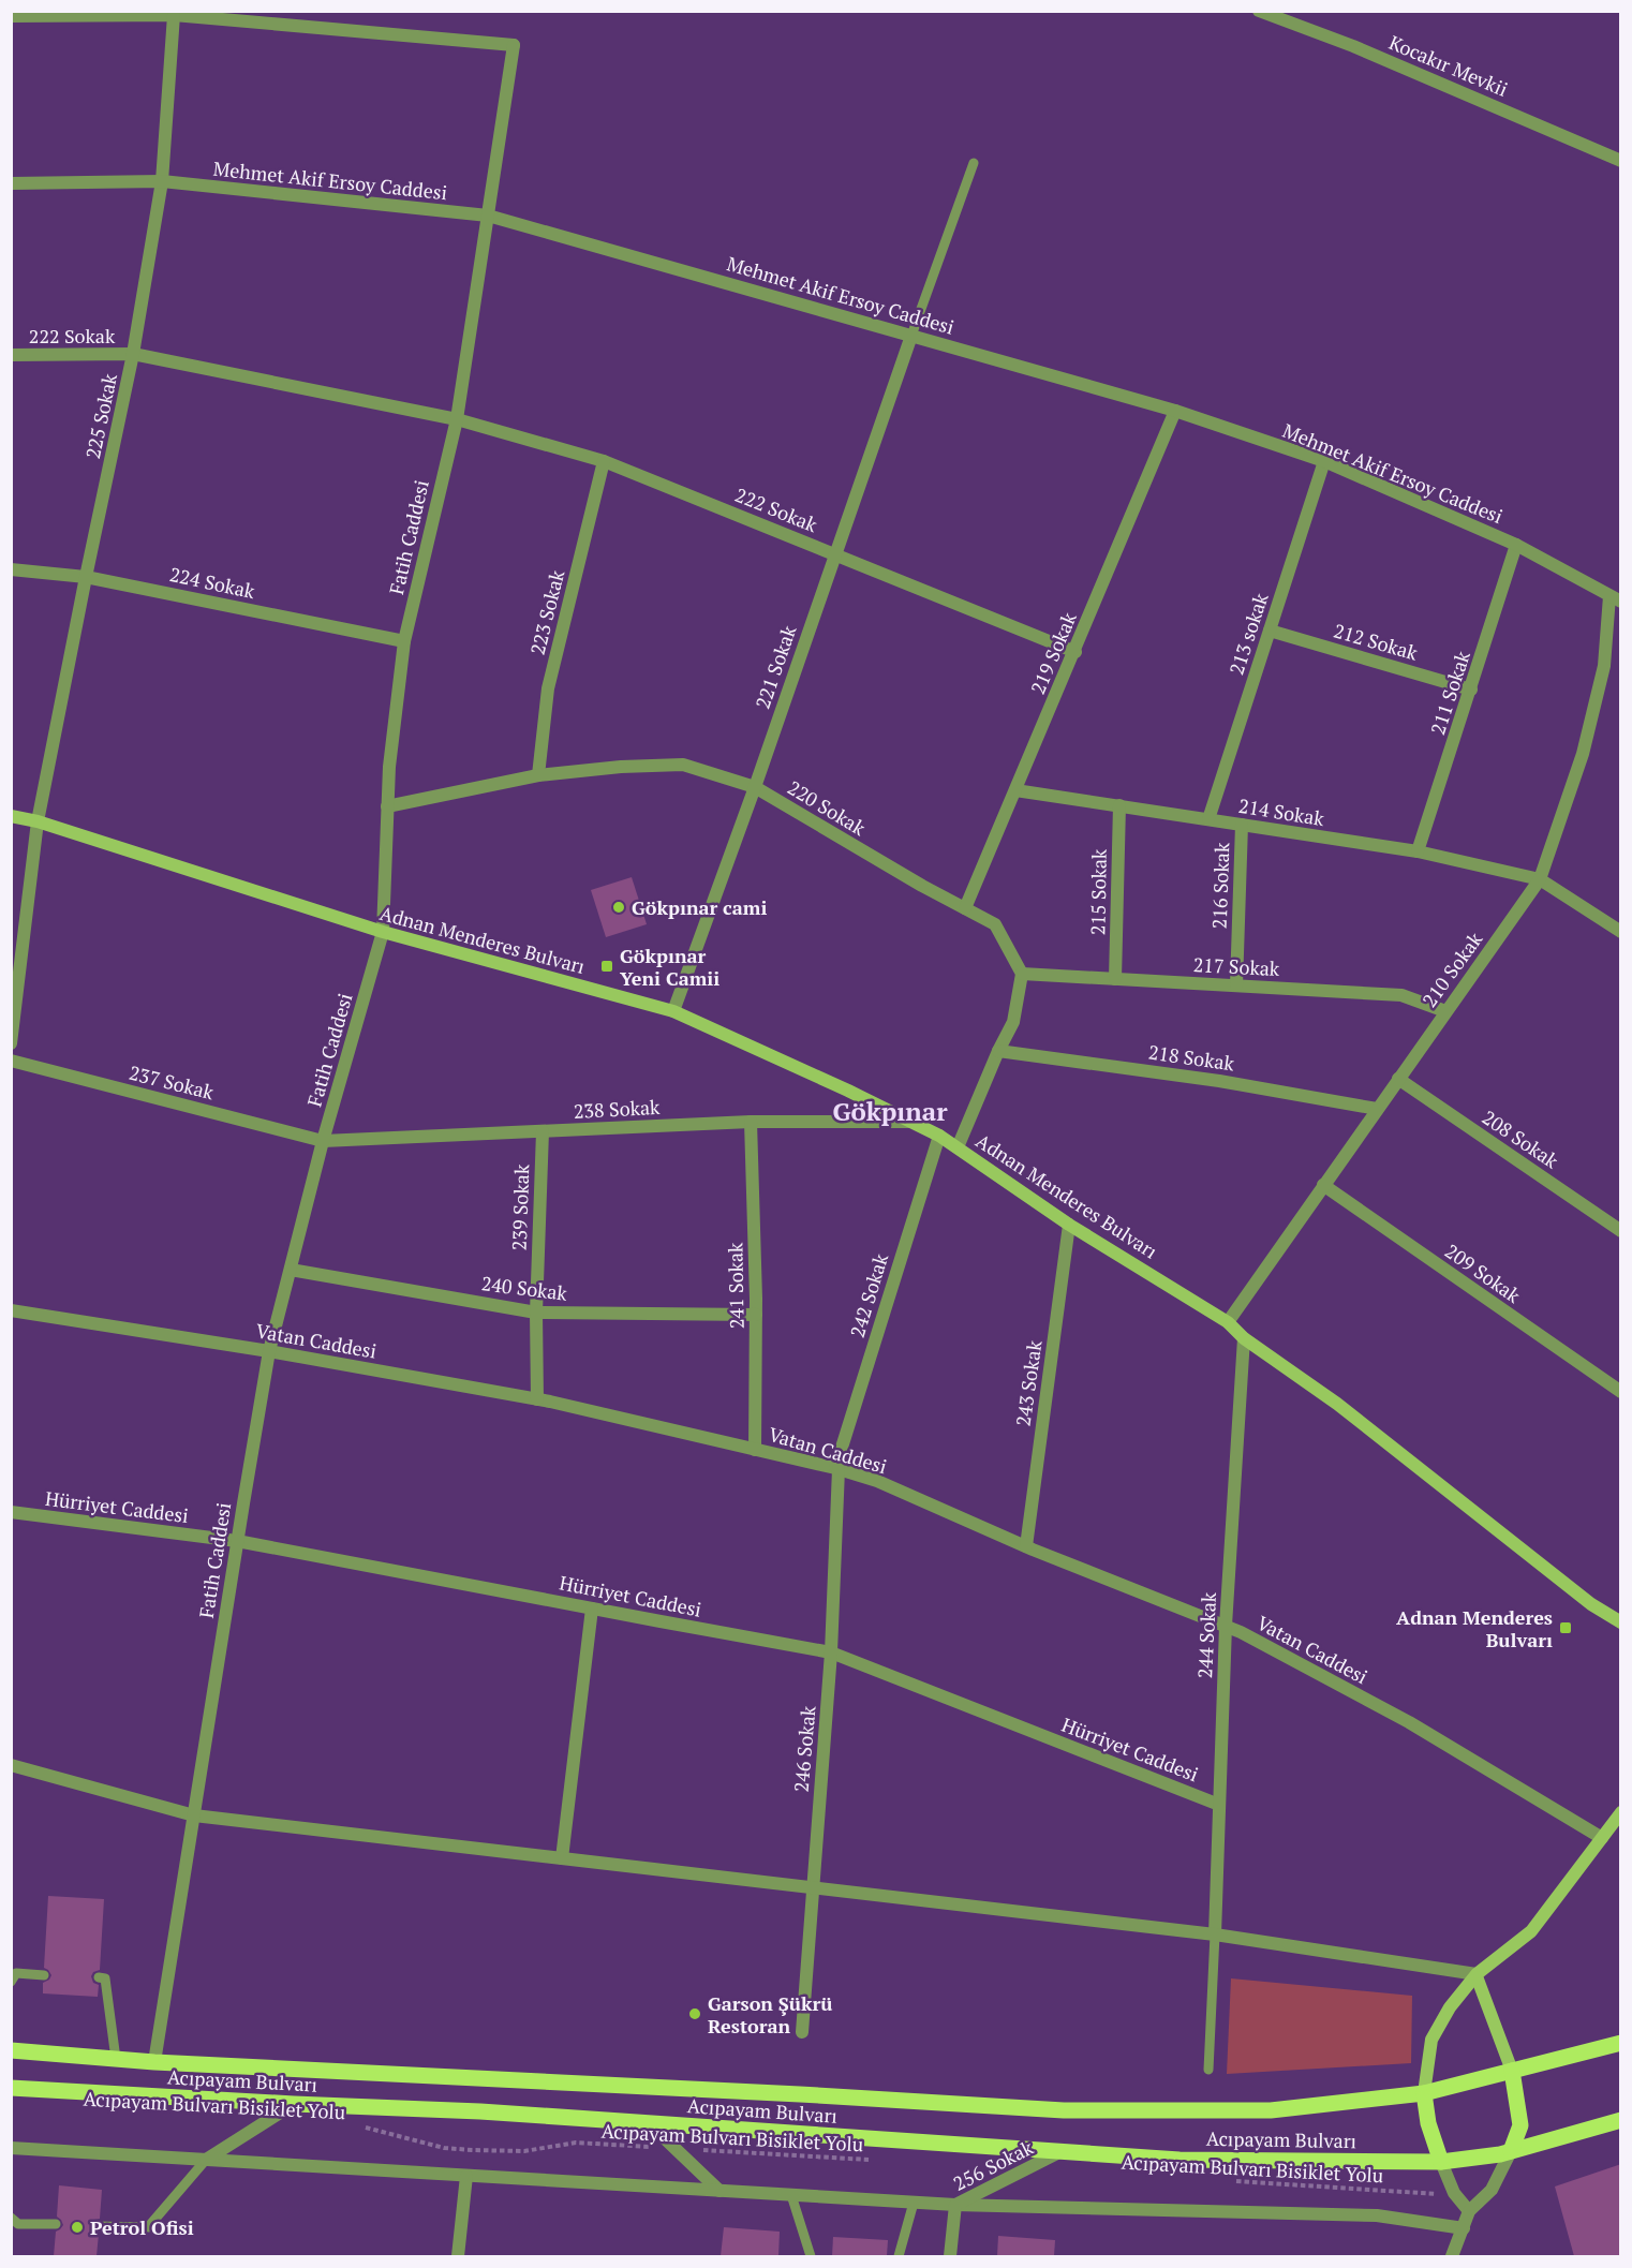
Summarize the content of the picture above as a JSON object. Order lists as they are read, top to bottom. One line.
{"streets":{"main road":["Adnan Menderes Bulvarı","Acıpayam Bulvarı"],"street":["Kocakır Mevkii","Mehmet Akif Ersoy Caddesi","222 Sokak","225 Sokak","Fatih Caddesi","224 Sokak","223 Sokak","213 sokak","212 Sokak","219 Sokak","221 Sokak","211 Sokak","220 Sokak","214 Sokak","216 Sokak","215 Sokak","217 Sokak","210 Sokak","218 Sokak","237 Sokak","238 Sokak","208 Sokak","239 Sokak","209 Sokak","241 Sokak","240 Sokak","242 Sokak","Vatan Caddesi","243 Sokak","Hürriyet Caddesi","244 Sokak","246 Sokak","256 Sokak"],"path":["Acıpayam Bulvarı Bisiklet Yolu"]},"crossings":[["Mehmet Akif Ersoy Caddesi","225 Sokak"],["Mehmet Akif Ersoy Caddesi","Fatih Caddesi"],["Mehmet Akif Ersoy Caddesi","213 sokak"],["Mehmet Akif Ersoy Caddesi","219 Sokak"],["Mehmet Akif Ersoy Caddesi","221 Sokak"],["Mehmet Akif Ersoy Caddesi","211 Sokak"],["Mehmet Akif Ersoy Caddesi","210 Sokak"],["222 Sokak","225 Sokak"],["222 Sokak","Fatih Caddesi"],["222 Sokak","223 Sokak"],["222 Sokak","219 Sokak"],["222 Sokak","221 Sokak"],["225 Sokak","Fatih Caddesi"],["225 Sokak","224 Sokak"],["225 Sokak","Adnan Menderes Bulvarı"],["Fatih Caddesi","224 Sokak"],["Fatih Caddesi","220 Sokak"],["Fatih Caddesi","Adnan Menderes Bulvarı"],["Fatih Caddesi","237 Sokak"],["Fatih Caddesi","238 Sokak"],["Fatih Caddesi","240 Sokak"],["Fatih Caddesi","Vatan Caddesi"],["Fatih Caddesi","Hürriyet Caddesi"],["Fatih Caddesi","Acıpayam Bulvarı"],["223 Sokak","220 Sokak"],["213 sokak","212 Sokak"],["213 sokak","214 Sokak"],["212 Sokak","211 Sokak"],["219 Sokak","220 Sokak"],["219 Sokak","214 Sokak"],["221 Sokak","220 Sokak"],["221 Sokak","Adnan Menderes Bulvarı"],["211 Sokak","214 Sokak"],["220 Sokak","217 Sokak"],["214 Sokak","216 Sokak"],["214 Sokak","215 Sokak"],["214 Sokak","210 Sokak"],["216 Sokak","217 Sokak"],["215 Sokak","217 Sokak"],["Adnan Menderes Bulvarı","210 Sokak"],["Adnan Menderes Bulvarı","238 Sokak"],["Adnan Menderes Bulvarı","242 Sokak"],["Adnan Menderes Bulvarı","243 Sokak"],["Adnan Menderes Bulvarı","244 Sokak"],["217 Sokak","210 Sokak"],["210 Sokak","218 Sokak"],["210 Sokak","208 Sokak"],["210 Sokak","209 Sokak"],["237 Sokak","238 Sokak"],["238 Sokak","239 Sokak"],["238 Sokak","241 Sokak"],["239 Sokak","240 Sokak"],["239 Sokak","Vatan Caddesi"],["241 Sokak","240 Sokak"],["241 Sokak","Vatan Caddesi"],["242 Sokak","Vatan Caddesi"],["242 Sokak","246 Sokak"],["Vatan Caddesi","243 Sokak"],["Vatan Caddesi","244 Sokak"],["Vatan Caddesi","246 Sokak"],["Hürriyet Caddesi","244 Sokak"],["Hürriyet Caddesi","246 Sokak"],["Acıpayam Bulvarı","256 Sokak"]],"districts":["Gökpınar"],"places":{"other":["Gökpınar cami","Garson Şükrü Restoran","Petrol Ofisi"],"transit":["Gökpınar Yeni Camii","Adnan Menderes Bulvarı"]}}
